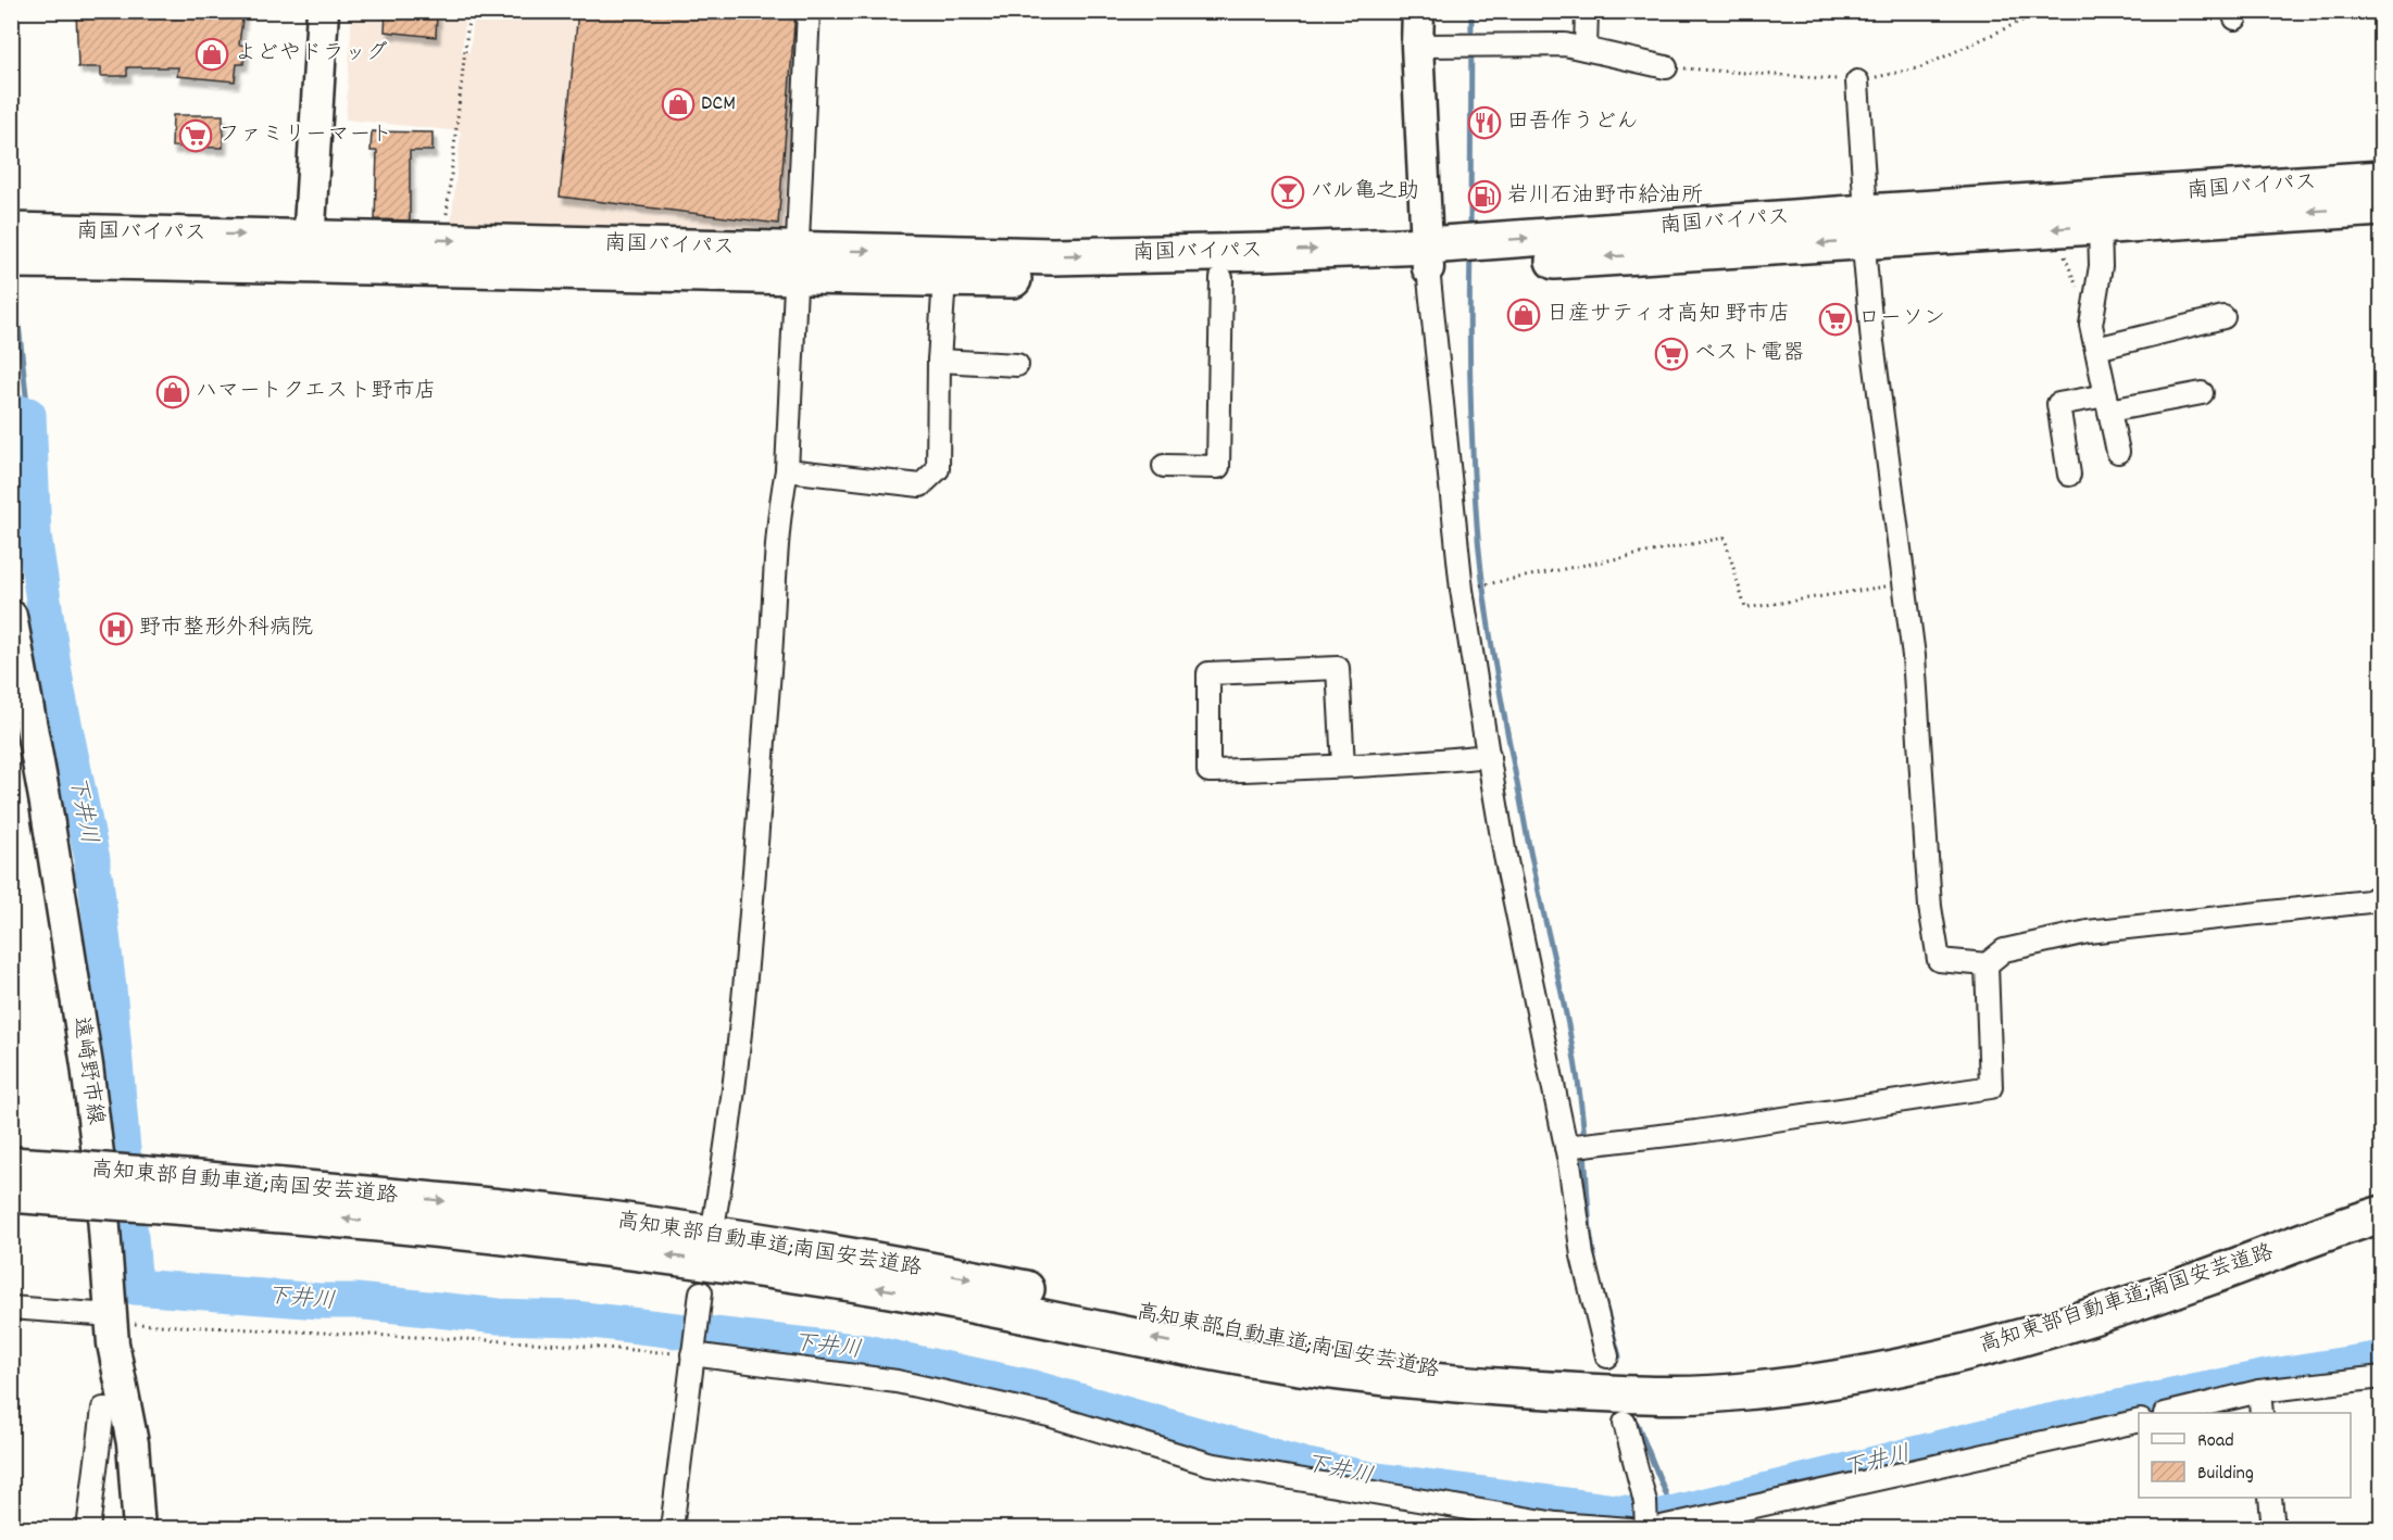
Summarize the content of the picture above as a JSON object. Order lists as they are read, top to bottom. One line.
{"streets":{"highway":["南国バイパス","高知東部自動車道;南国安芸道路"],"main road":["遠崎野市線"]},"water":["下井川"],"places":{"shop":["よどやドラッグ","DCM","日産サティオ高知 野市店","ハマートクエスト野市店"],"restaurant":["田吾作うどん"],"supermarket":["ファミリーマート","ローソン","ベスト電器"],"bar":["バル亀之助"],"fuel station":["岩川石油野市給油所"],"hospital":["野市整形外科病院"]},"legend":["Road","Building"]}
